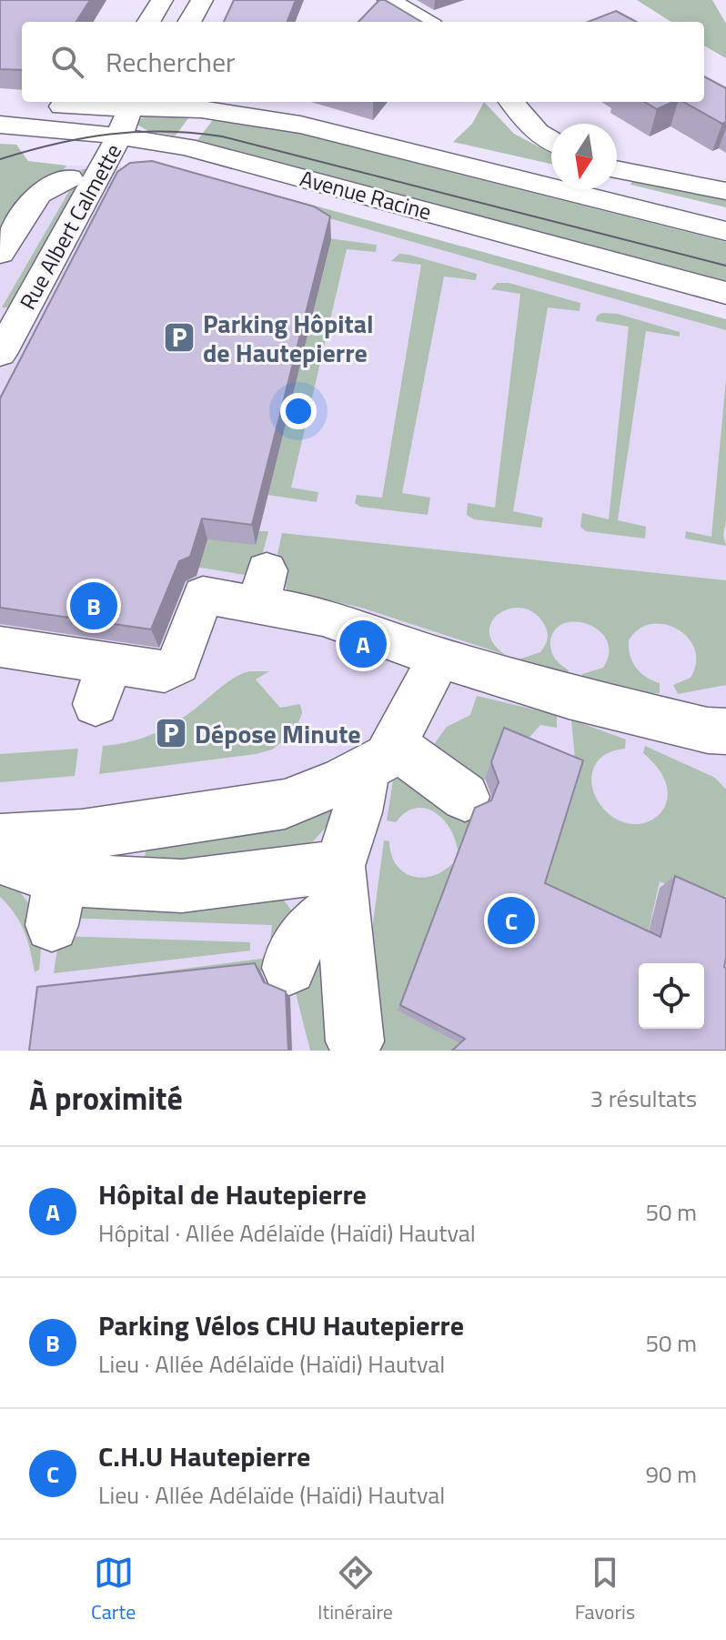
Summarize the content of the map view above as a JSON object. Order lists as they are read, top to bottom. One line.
{"streets":{"street":["Avenue Racine","Rue Albert Calmette"]},"crossings":[["Avenue Racine","Rue Albert Calmette"]],"places":{"parking":["Parking Hôpital de Hautepierre","Dépose Minute"]},"north":"bottom","page":{"search":"Rechercher","pins":["B","A","C"],"heading":["À proximité","3 résultats"],"list":[{"mark":"A","name":"Hôpital de Hautepierre","note":"Hôpital · Allée Adélaïde (Haïdi) Hautval","value":"50 m"},{"mark":"B","name":"Parking Vélos CHU Hautepierre","note":"Lieu · Allée Adélaïde (Haïdi) Hautval","value":"50 m"},{"mark":"C","name":"C.H.U Hautepierre","note":"Lieu · Allée Adélaïde (Haïdi) Hautval","value":"90 m"}],"nav":["Carte","Itinéraire","Favoris"]}}
